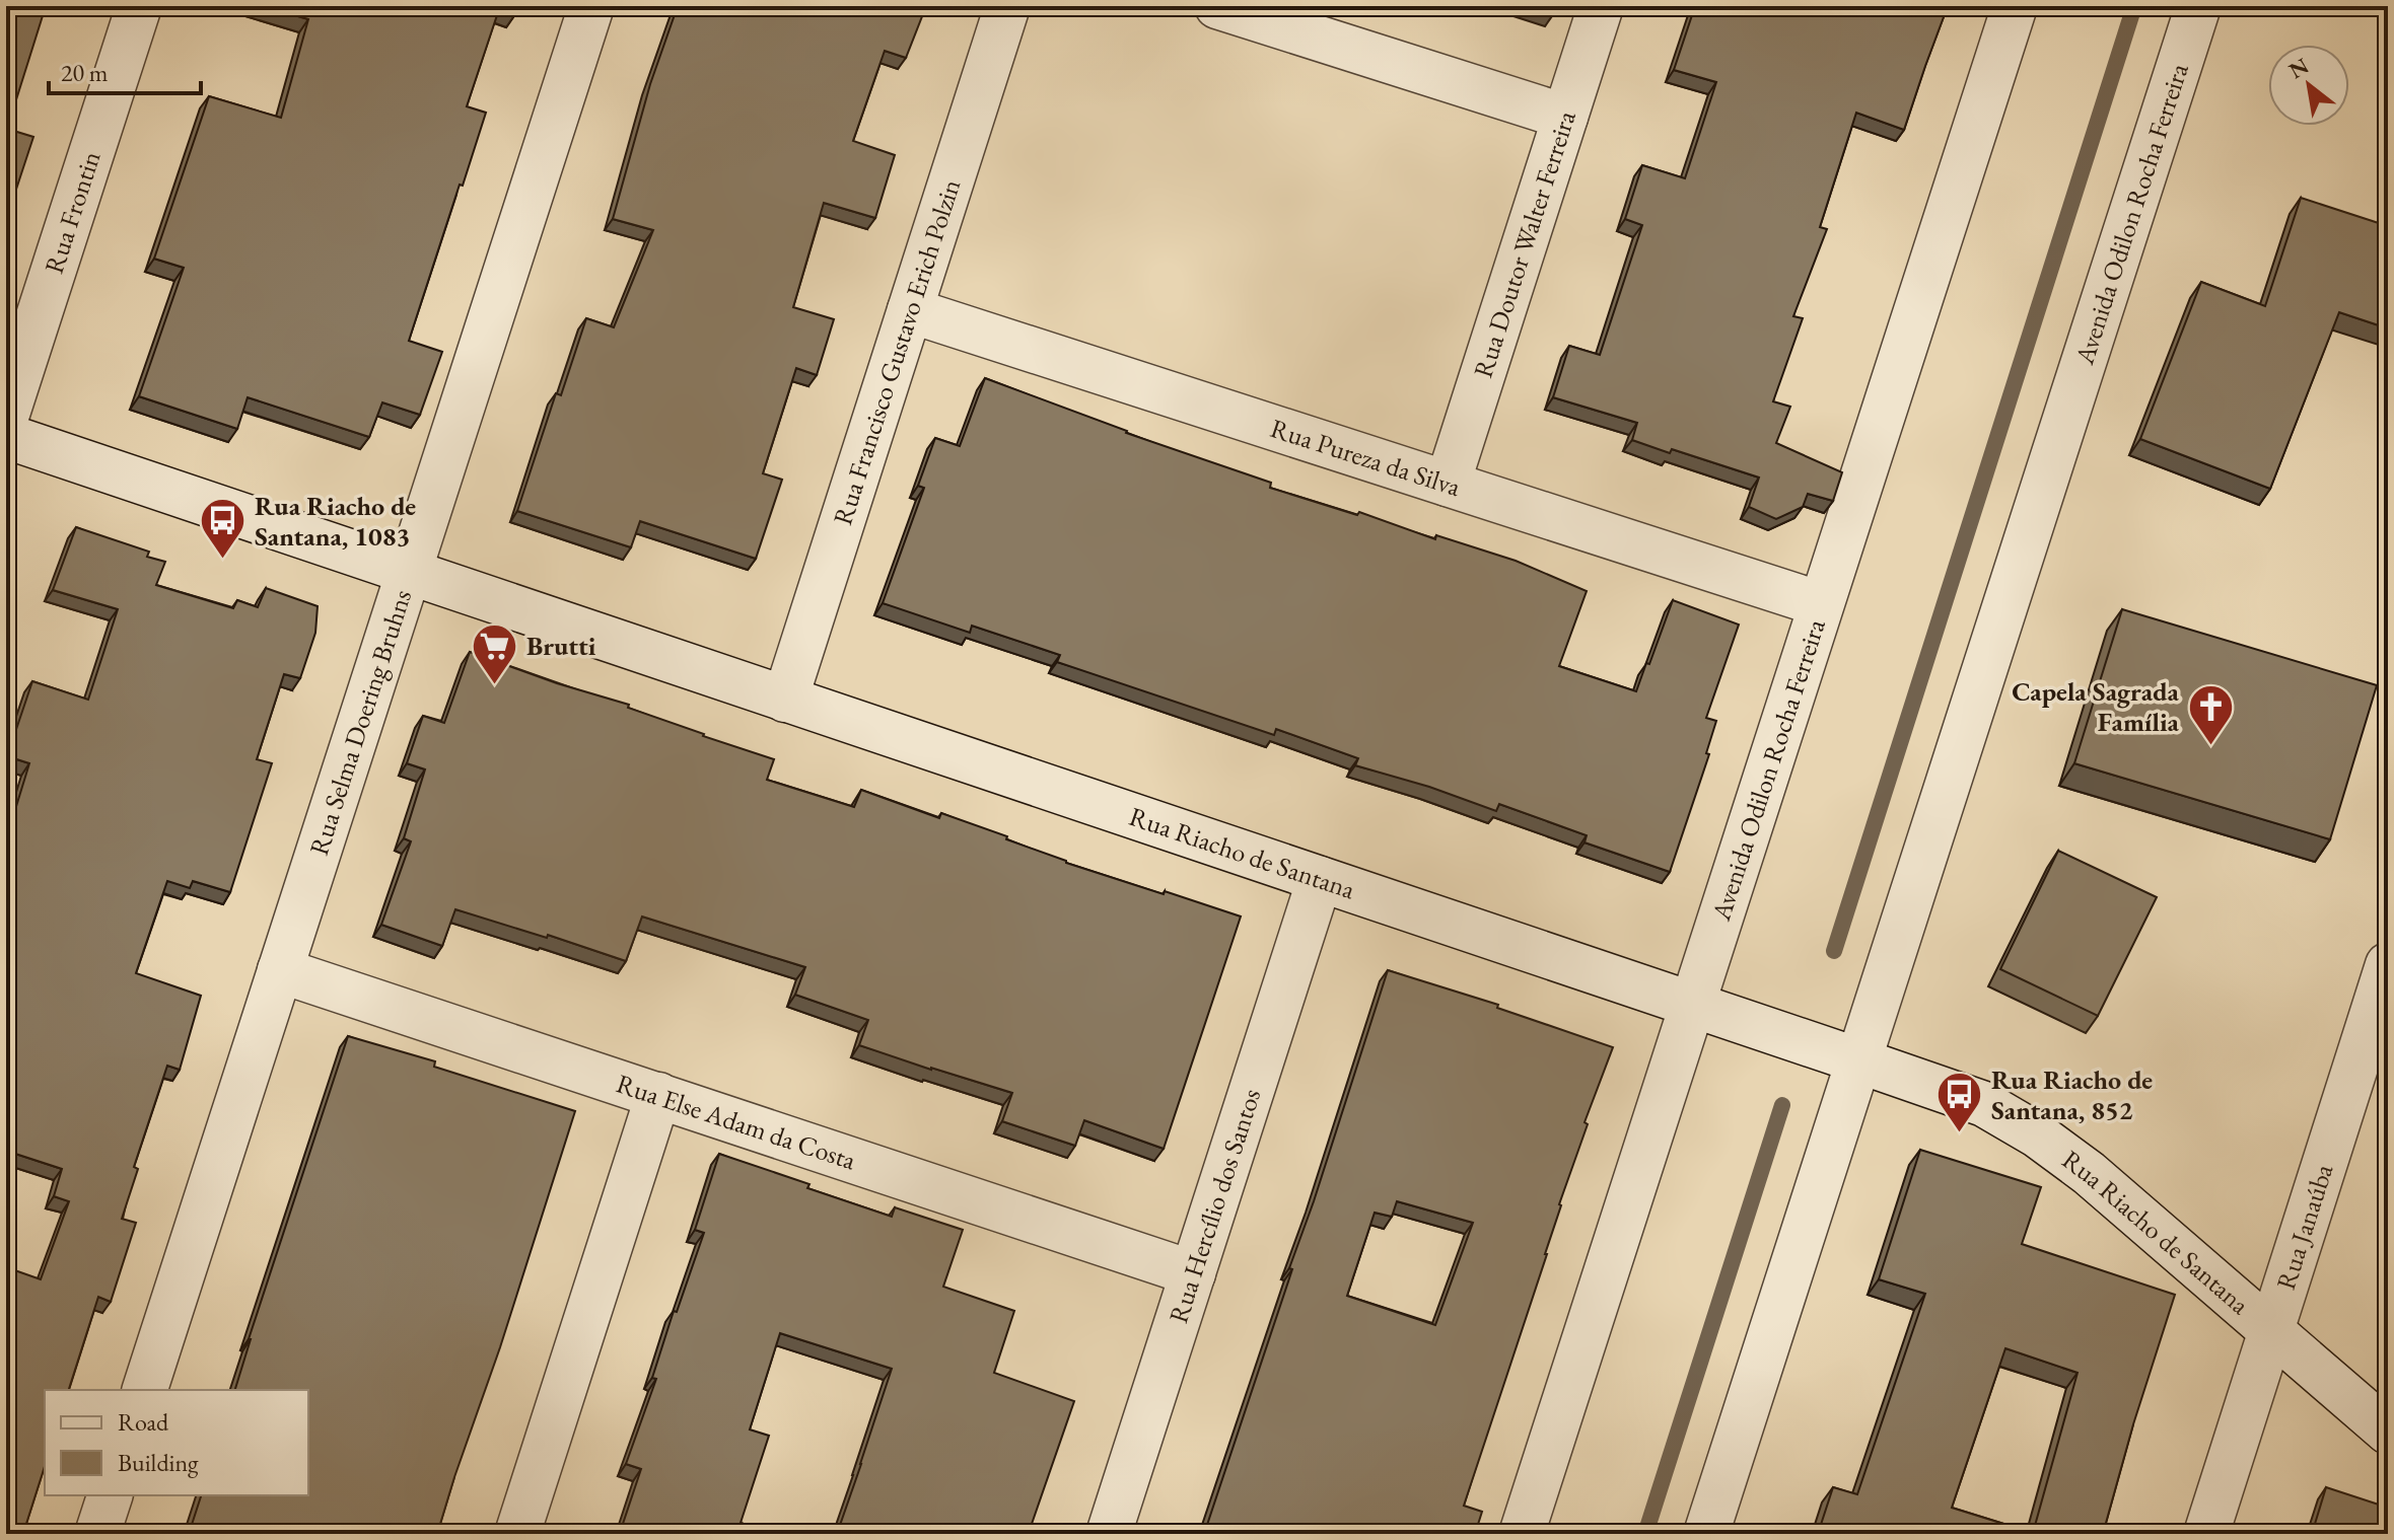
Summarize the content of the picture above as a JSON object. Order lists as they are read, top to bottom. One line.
{"streets":{"street":["Rua Frontin","Avenida Odilon Rocha Ferreira","Rua Doutor Walter Ferreira","Rua Francisco Gustavo Erich Polzin","Rua Pureza da Silva","Rua Selma Doering Bruhns","Rua Riacho de Santana","Rua Else Adam da Costa","Rua Hercílio dos Santos","Rua Janaúba"]},"crossings":[["Avenida Odilon Rocha Ferreira","Rua Pureza da Silva"],["Avenida Odilon Rocha Ferreira","Rua Riacho de Santana"],["Rua Doutor Walter Ferreira","Rua Pureza da Silva"],["Rua Francisco Gustavo Erich Polzin","Rua Pureza da Silva"],["Rua Francisco Gustavo Erich Polzin","Rua Riacho de Santana"],["Rua Selma Doering Bruhns","Rua Riacho de Santana"],["Rua Selma Doering Bruhns","Rua Else Adam da Costa"],["Rua Riacho de Santana","Rua Hercílio dos Santos"],["Rua Riacho de Santana","Rua Janaúba"],["Rua Else Adam da Costa","Rua Hercílio dos Santos"]],"places":{"bus stop":["Rua Riacho de Santana, 1083","Rua Riacho de Santana, 852"],"supermarket":["Brutti"],"church":["Capela Sagrada Família"]},"legend":["Road","Building"],"scale_bar":"20 m","north":"top left"}
